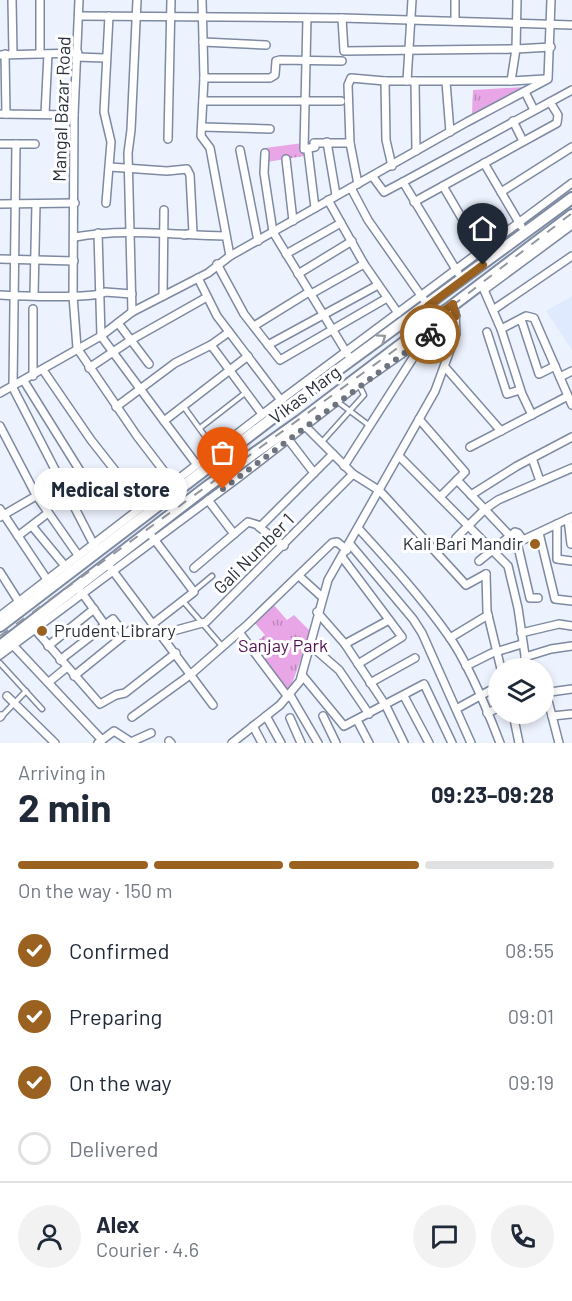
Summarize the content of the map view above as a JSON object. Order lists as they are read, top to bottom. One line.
{"streets":{"main road":["Vikas Marg"],"street":["Mangal Bazar Road","Gali Number 1"]},"parks":["Sanjay Park"],"places":["Medical store","Kali Bari Mandir","Prudent Library"],"page":{"bubble":"Medical store","heading":["2 min","Arriving in","09:23–09:28"],"panel":["Alex","Courier · 4.6"],"bar":"On the way · 150 m","list":[["Confirmed","08:55"],["Preparing","09:01"],["On the way","09:19"],"Delivered"]}}
